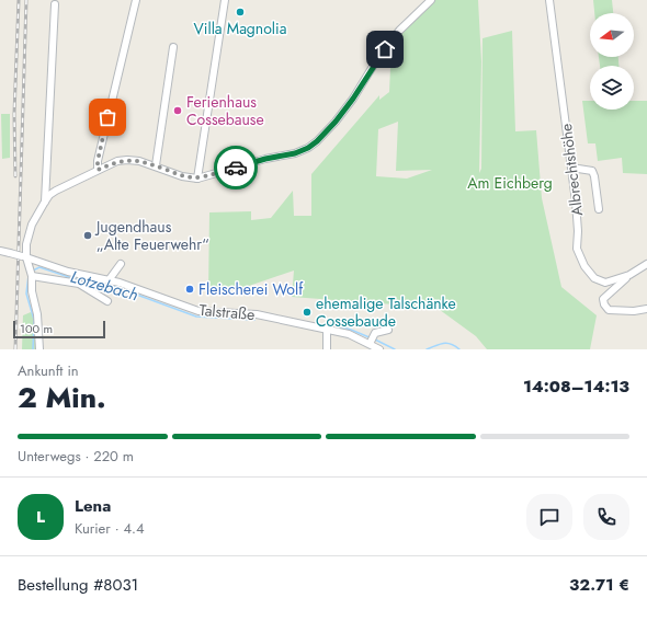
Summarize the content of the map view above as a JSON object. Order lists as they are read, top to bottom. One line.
{"streets":{"street":["Albrechtshöhe","Talstraße"]},"water":["Lotzebach"],"parks":["Am Eichberg"],"places":["Villa Magnolia","Ferienhaus Cossebause","Jugendhaus „Alte Feuerwehr“","Fleischerei Wolf","ehemalige Talschänke Cossebaude"],"scale_bar":"100 m","north":"left","page":{"scale":"100 m","heading":["2 Min.","Ankunft in","14:08–14:13"],"panel":["Lena","Kurier · 4.4","Bestellung #8031","32.71 €"],"bar":"Unterwegs · 220 m","round":"L"}}
